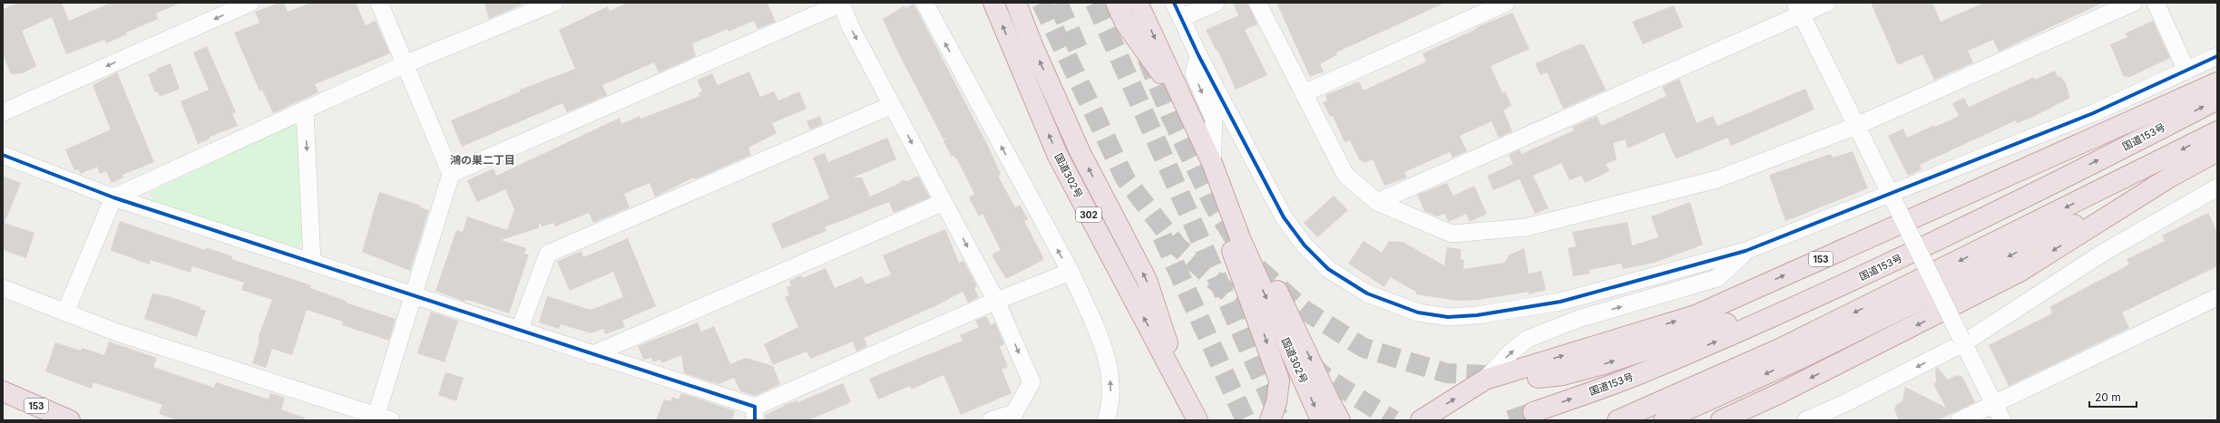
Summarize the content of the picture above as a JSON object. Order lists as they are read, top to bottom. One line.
{"streets":{"highway":["国道153号","国道302号","302","153"]},"districts":["鴻の巣二丁目"],"scale_bar":"20 m"}
